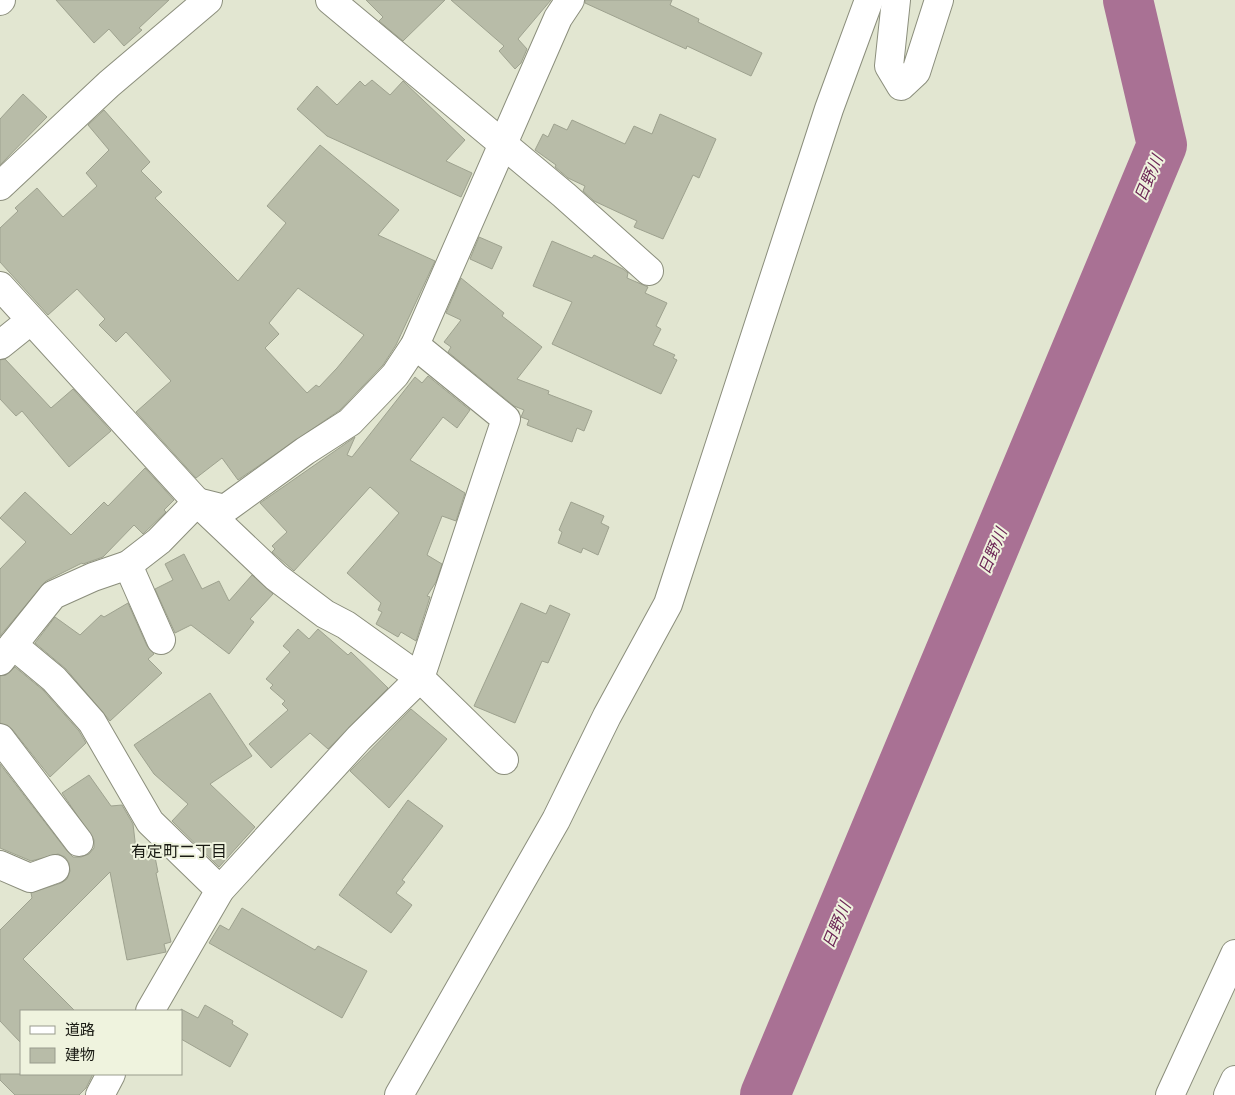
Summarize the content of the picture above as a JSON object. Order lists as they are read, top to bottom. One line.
{"districts":["有定町二丁目"],"water":["日野川"],"legend":["道路","建物"]}
